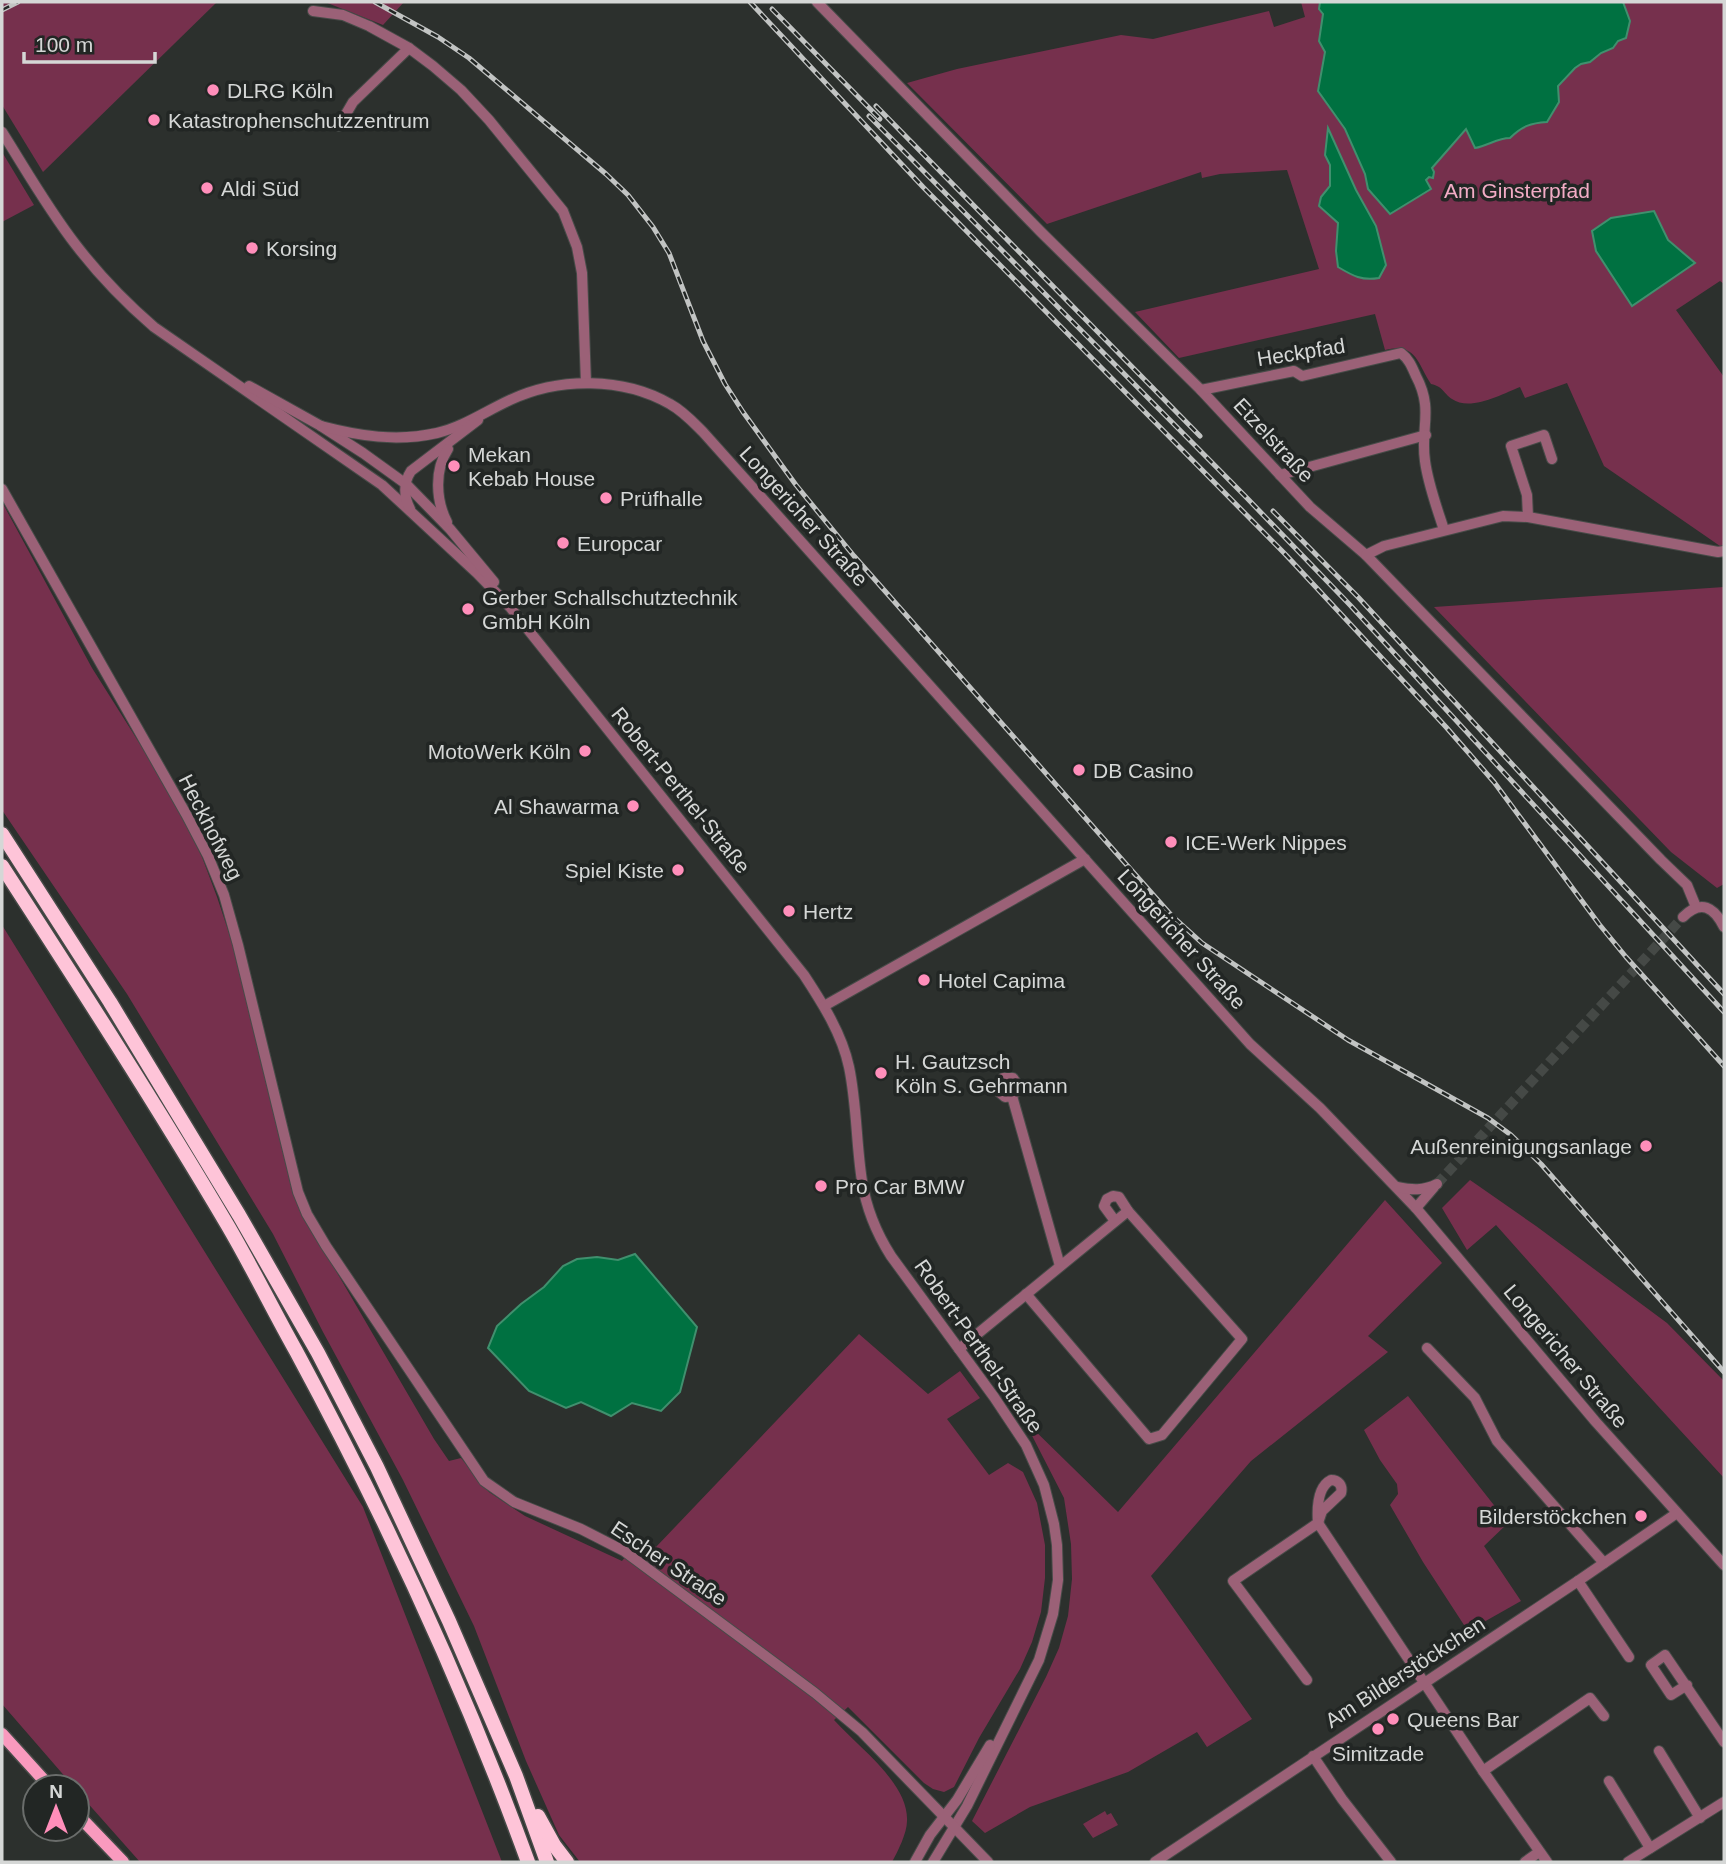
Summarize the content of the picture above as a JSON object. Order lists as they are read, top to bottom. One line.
{"streets":{"street":["Heckpfad","Etzelstraße","Longericher Straße","Robert-Perthel-Straße","Heckhofweg","Escher Straße","Am Bilderstöckchen"]},"crossings":[["Heckpfad","Etzelstraße"],["Longericher Straße","Robert-Perthel-Straße"],["Longericher Straße","Am Bilderstöckchen"],["Robert-Perthel-Straße","Escher Straße"],["Heckhofweg","Escher Straße"]],"parks":["Am Ginsterpfad"],"places":["DLRG Köln","Katastrophenschutzzentrum","Aldi Süd","Korsing","Mekan Kebab House","Prüfhalle","Europcar","Gerber Schallschutztechnik GmbH Köln","MotoWerk Köln","DB Casino","Al Shawarma","ICE-Werk Nippes","Spiel Kiste","Hertz","Hotel Capima","H. Gautzsch Köln S. Gehrmann","Außenreinigungsanlage","Pro Car BMW","Bilderstöckchen","Queens Bar","Simitzade"],"scale_bar":"100 m","north":"top"}
